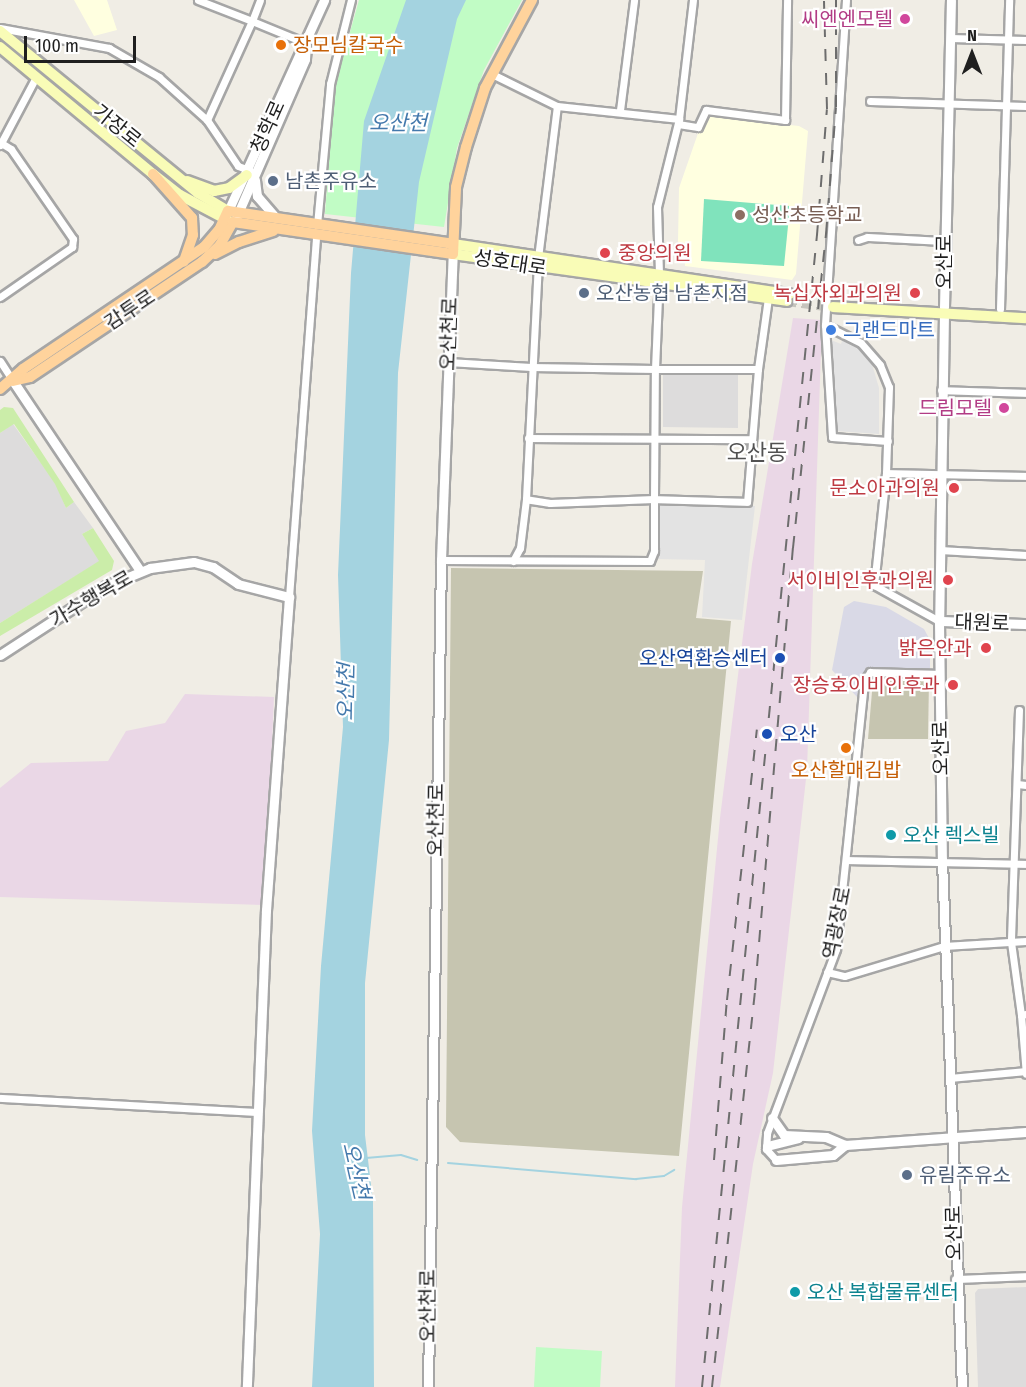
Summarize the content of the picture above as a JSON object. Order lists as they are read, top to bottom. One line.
{"streets":{"main road":["가장로","성호대로","감투로","오산천로"],"street":["청학로","오산로","가수행복로","대원로","역광장로"]},"crossings":[["가장로","청학로"],["가장로","성호대로"],["가장로","감투로"],["청학로","성호대로"],["청학로","감투로"],["오산로","대원로"],["오산로","역광장로"],["성호대로","감투로"],["성호대로","오산천로"]],"districts":["오산동"],"water":["오산천"],"places":["씨엔엔모텔","장모님칼국수","남촌주유소","성산초등학교","중앙의원","오산농협 남촌지점","녹십자외과의원","그랜드마트","드림모텔","문소아과의원","서이비인후과의원","밝은안과","오산역환승센터","장승호이비인후과","오산","오산할매김밥","오산 렉스빌","유림주유소","오산 복합물류센터"],"scale_bar":"100 m","north":"top"}
